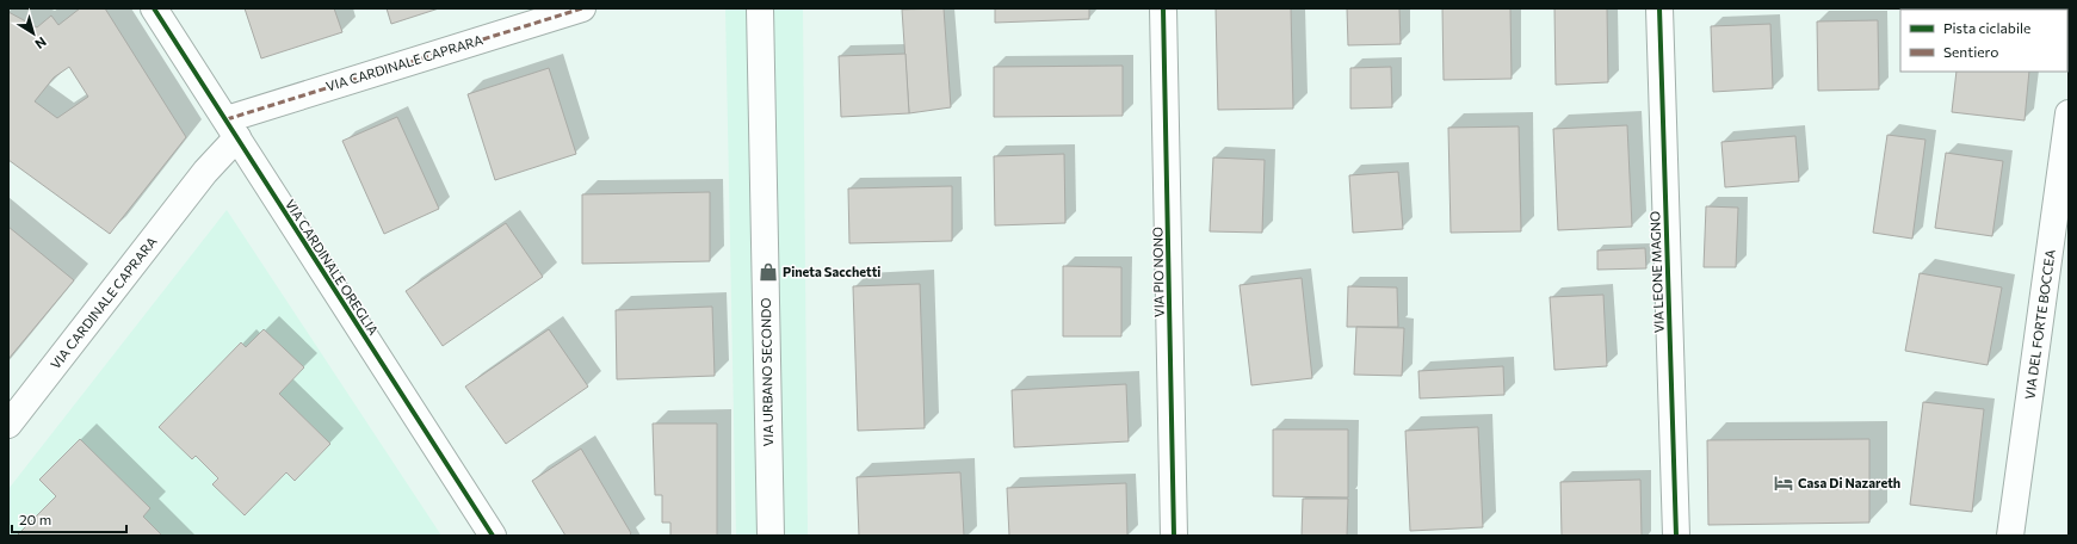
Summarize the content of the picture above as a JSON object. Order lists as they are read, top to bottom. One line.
{"streets":{"street":["VIA CARDINALE CAPRARA","VIA CARDINALE OREGLIA","VIA PIO NONO","VIA LEONE MAGNO","VIA DEL FORTE BOCCEA","VIA URBANO SECONDO"]},"crossings":[["VIA CARDINALE CAPRARA","VIA CARDINALE OREGLIA"]],"places":{"shop":["Pineta Sacchetti"],"hotel":["Casa Di Nazareth"]},"legend":["Pista ciclabile","Sentiero"],"scale_bar":"20 m","north":"bottom right"}
